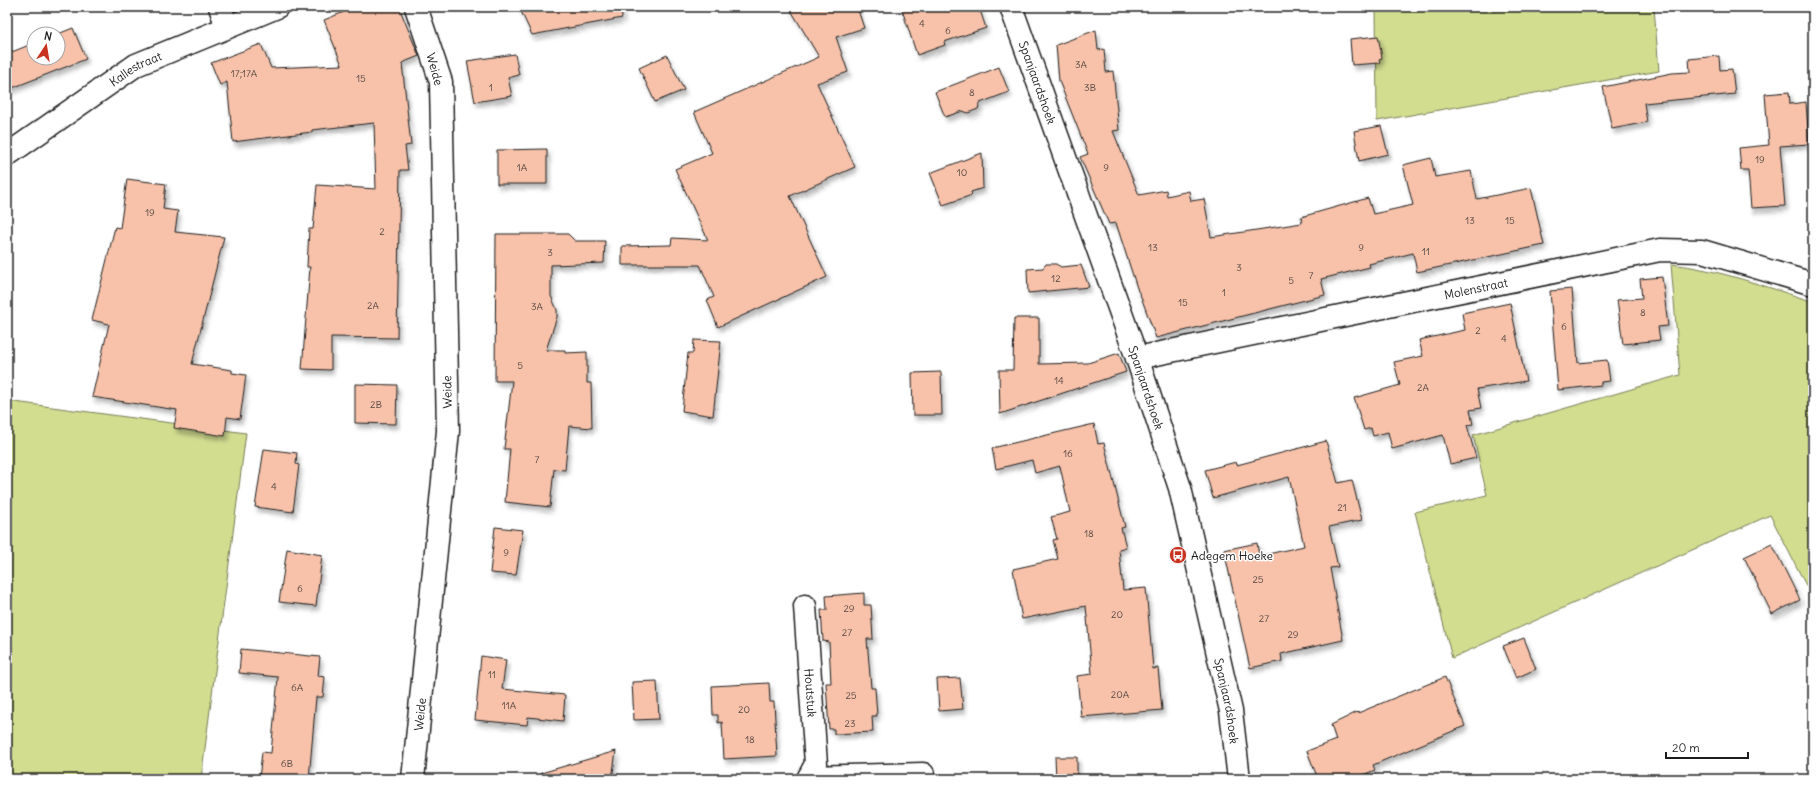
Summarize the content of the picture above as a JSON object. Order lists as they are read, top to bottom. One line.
{"streets":{"street":["Weide","Kallestraat","Spanjaardshoek","Molenstraat","Houtstuk"]},"crossings":[["Spanjaardshoek","Molenstraat"]],"places":{"bus stop":["Adegem Hoeke"]},"house_numbers":["4","6","3A","17;17A","15","1","3B","8","19","1A","9","10","19","13","15","2","13","9","11","3","3","7","12","5","1","15","2A","3A","8","6","2","4","5","14","2A","2B","16","7","4","21","18","9","25","6","29","20","27","27","29","11","6A","20A","25","11A","20","23","18","6B"],"scale_bar":"20 m","north":"top"}
